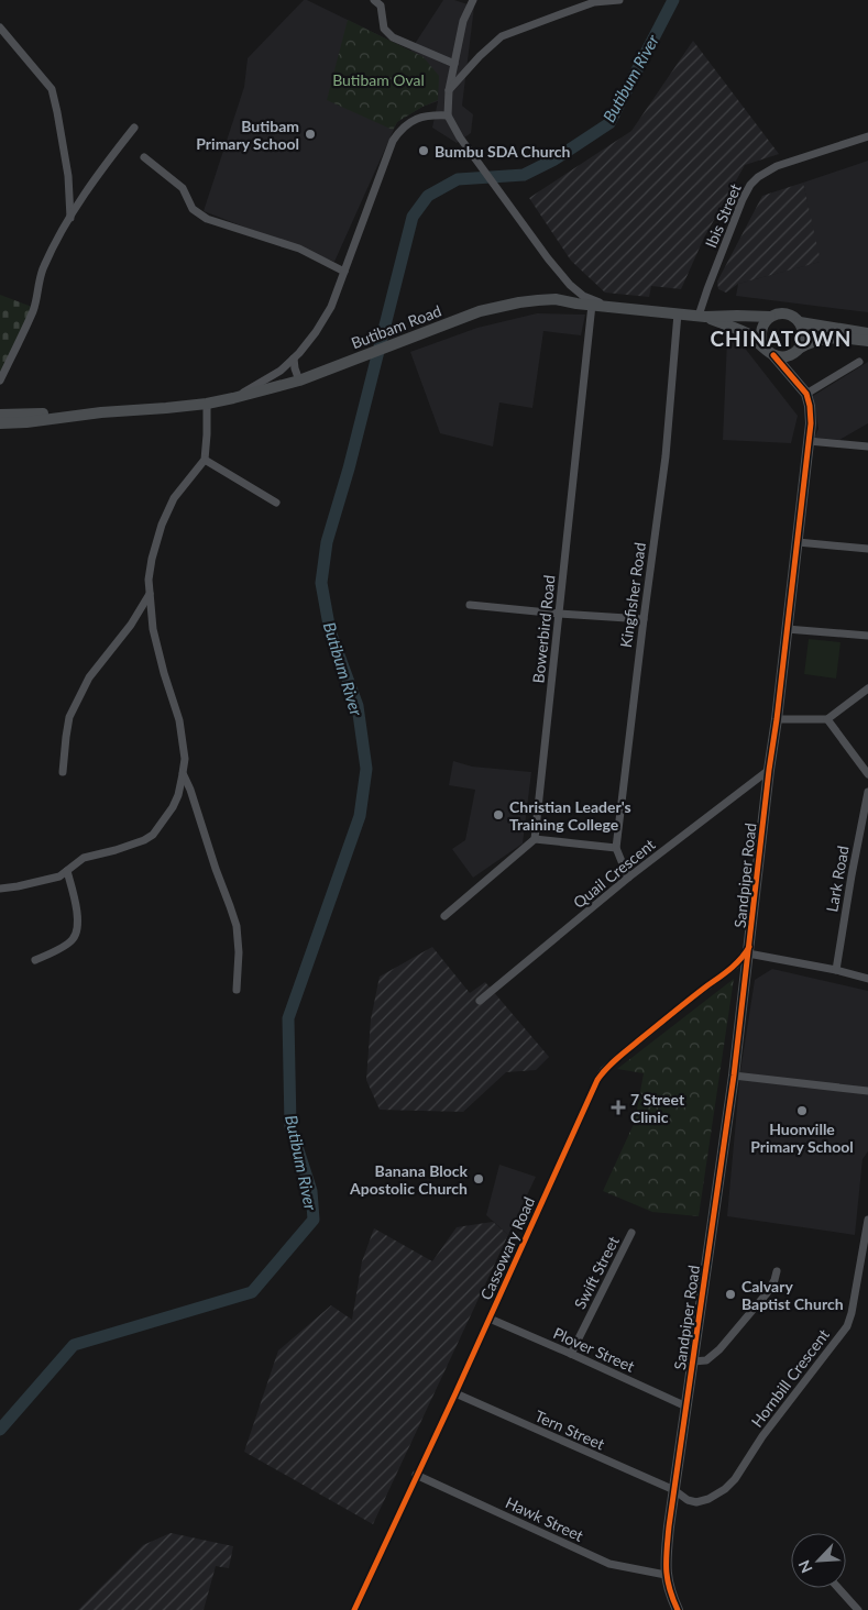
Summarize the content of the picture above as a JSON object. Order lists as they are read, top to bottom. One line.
{"streets":{"street":["Ibis Street","Butibam Road","Kingfisher Road","Bowerbird Road","Quail Crescent","Sandpiper Road","Lark Road","Cassowary Road","Swift Street","Plover Street","Hornbill Crescent","Tern Street","Hawk Street"]},"crossings":[["Ibis Street","Butibam Road"],["Butibam Road","Kingfisher Road"],["Butibam Road","Bowerbird Road"],["Kingfisher Road","Quail Crescent"],["Quail Crescent","Sandpiper Road"],["Sandpiper Road","Cassowary Road"],["Sandpiper Road","Plover Street"],["Sandpiper Road","Hornbill Crescent"],["Sandpiper Road","Tern Street"],["Sandpiper Road","Hawk Street"],["Cassowary Road","Plover Street"],["Cassowary Road","Tern Street"],["Cassowary Road","Hawk Street"],["Swift Street","Plover Street"],["Hornbill Crescent","Tern Street"]],"districts":["CHINATOWN"],"water":["Butibum River"],"parks":["Butibam Oval"],"places":{"other":["Butibam Primary School","Bumbu SDA Church","Christian Leader's Training College","Huonville Primary School","Banana Block Apostolic Church","Calvary Baptist Church"],"health":["7 Street Clinic"]},"north":"bottom left"}
